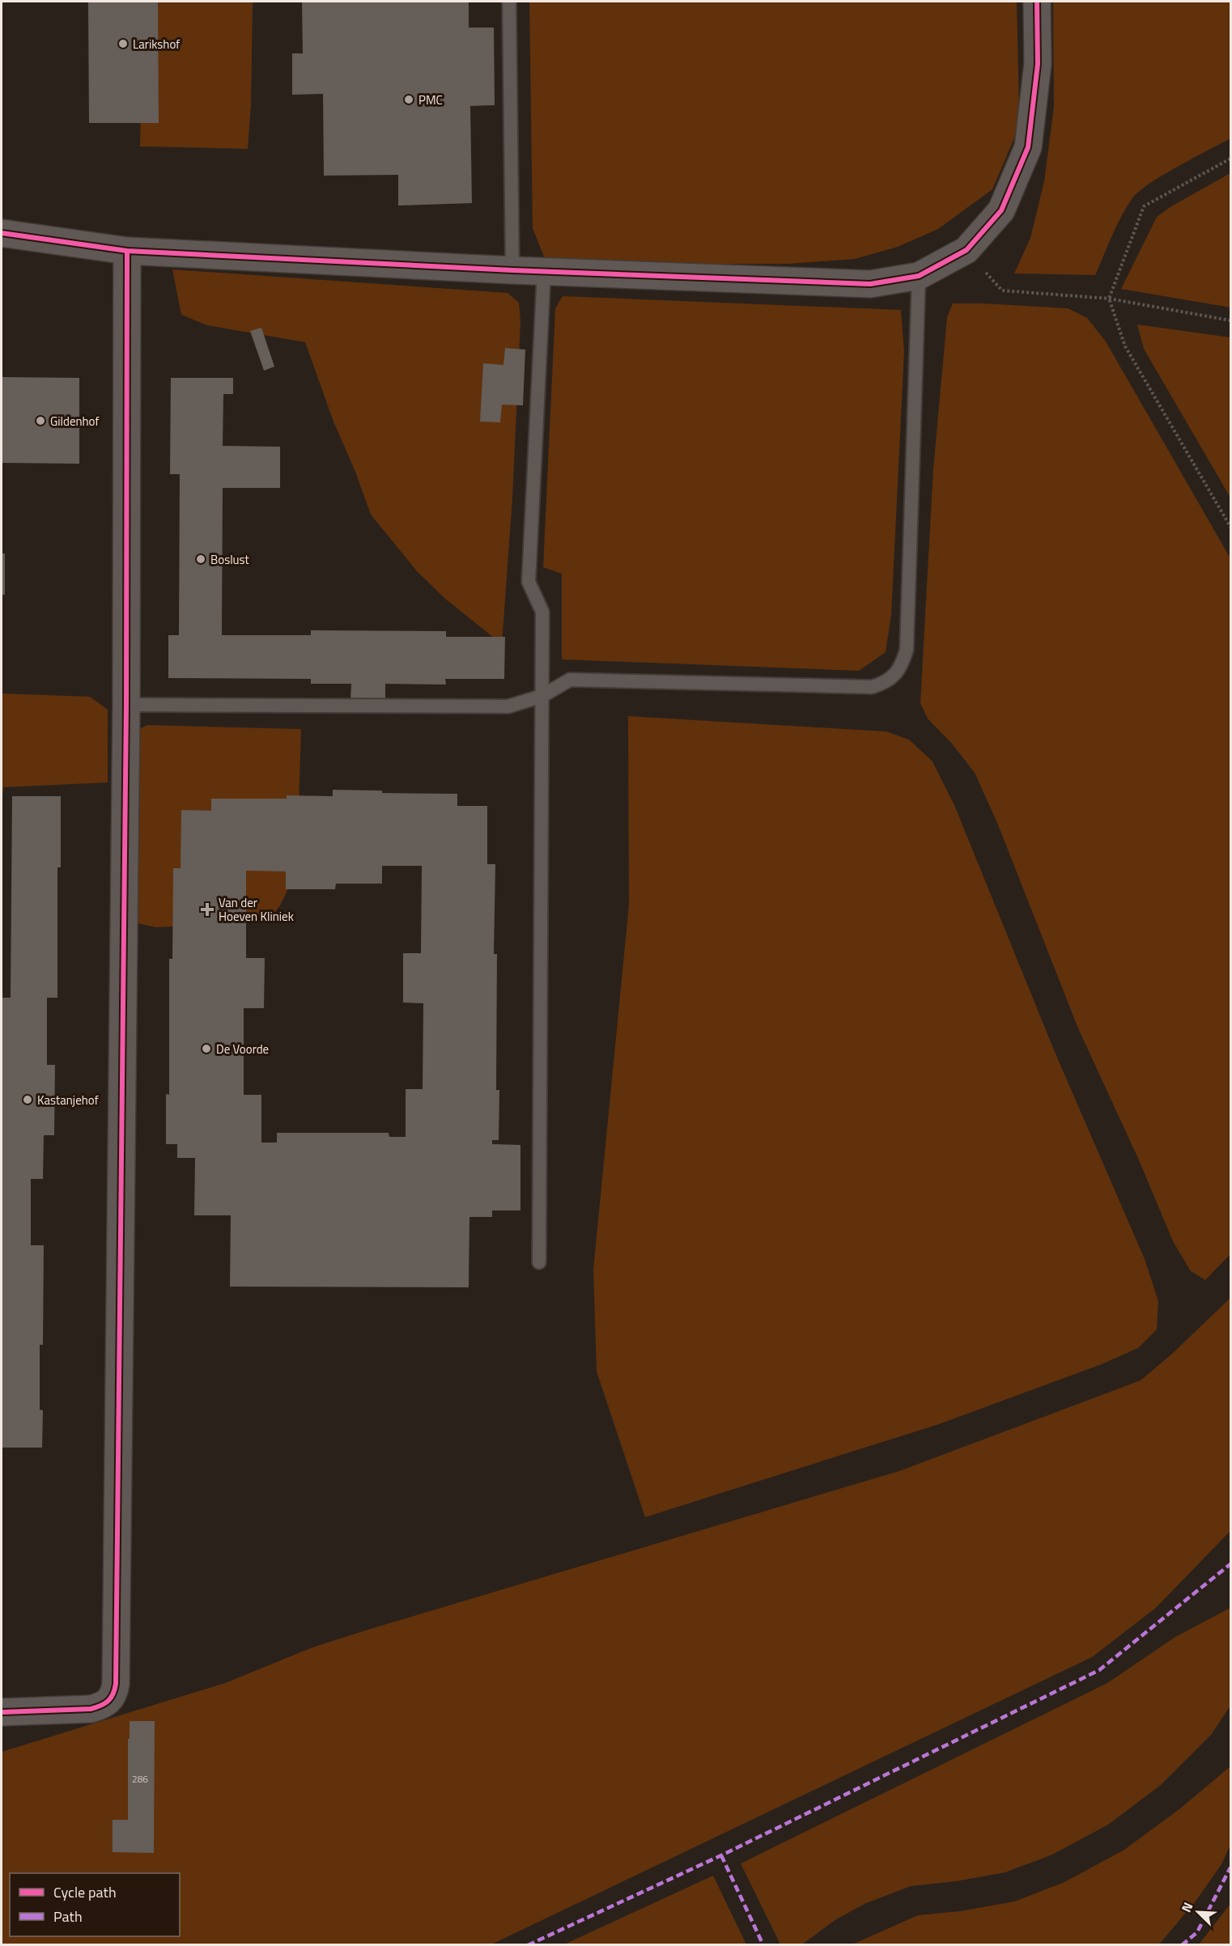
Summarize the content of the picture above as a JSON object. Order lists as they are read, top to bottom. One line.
{"places":{"other":["Larikshof","PMC","Gildenhof","Boslust","De Voorde","Kastanjehof"],"health":["Van der Hoeven Kliniek"]},"house_numbers":["286"],"legend":["Cycle path","Path"],"north":"top left"}
